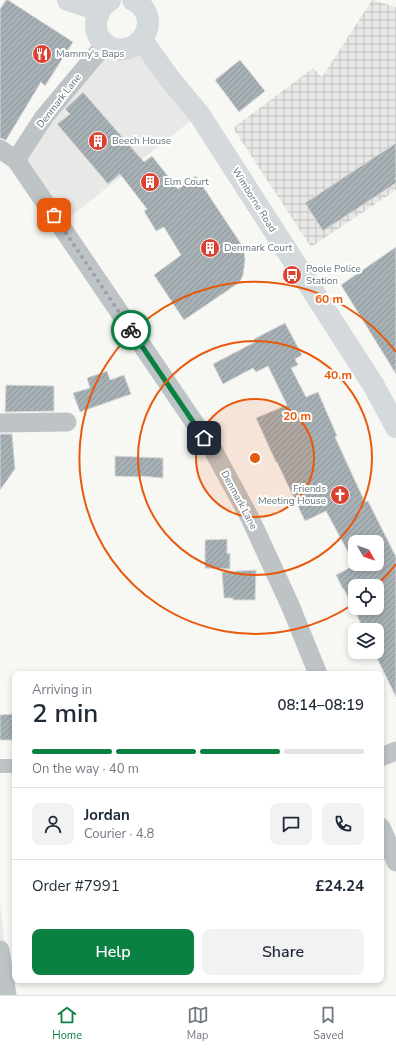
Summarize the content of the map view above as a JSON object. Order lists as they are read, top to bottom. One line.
{"streets":{"main road":["Wimborne Road"],"street":["Denmark Lane"]},"places":{"restaurant":["Mammy's Baps"],"building":["Beech House","Elm Court","Denmark Court"],"bus stop":["Poole Police Station"],"church":["Friends Meeting House"]},"north":"bottom right","page":{"heading":["2 min","Arriving in","08:14–08:19"],"panel":["Jordan","Courier · 4.8","Order #7991","£24.24"],"bar":"On the way · 40 m","buttons":["Help","Share"],"tabs":["Home","Map","Saved"]},"rings":["60 m","40 m","20 m"]}
